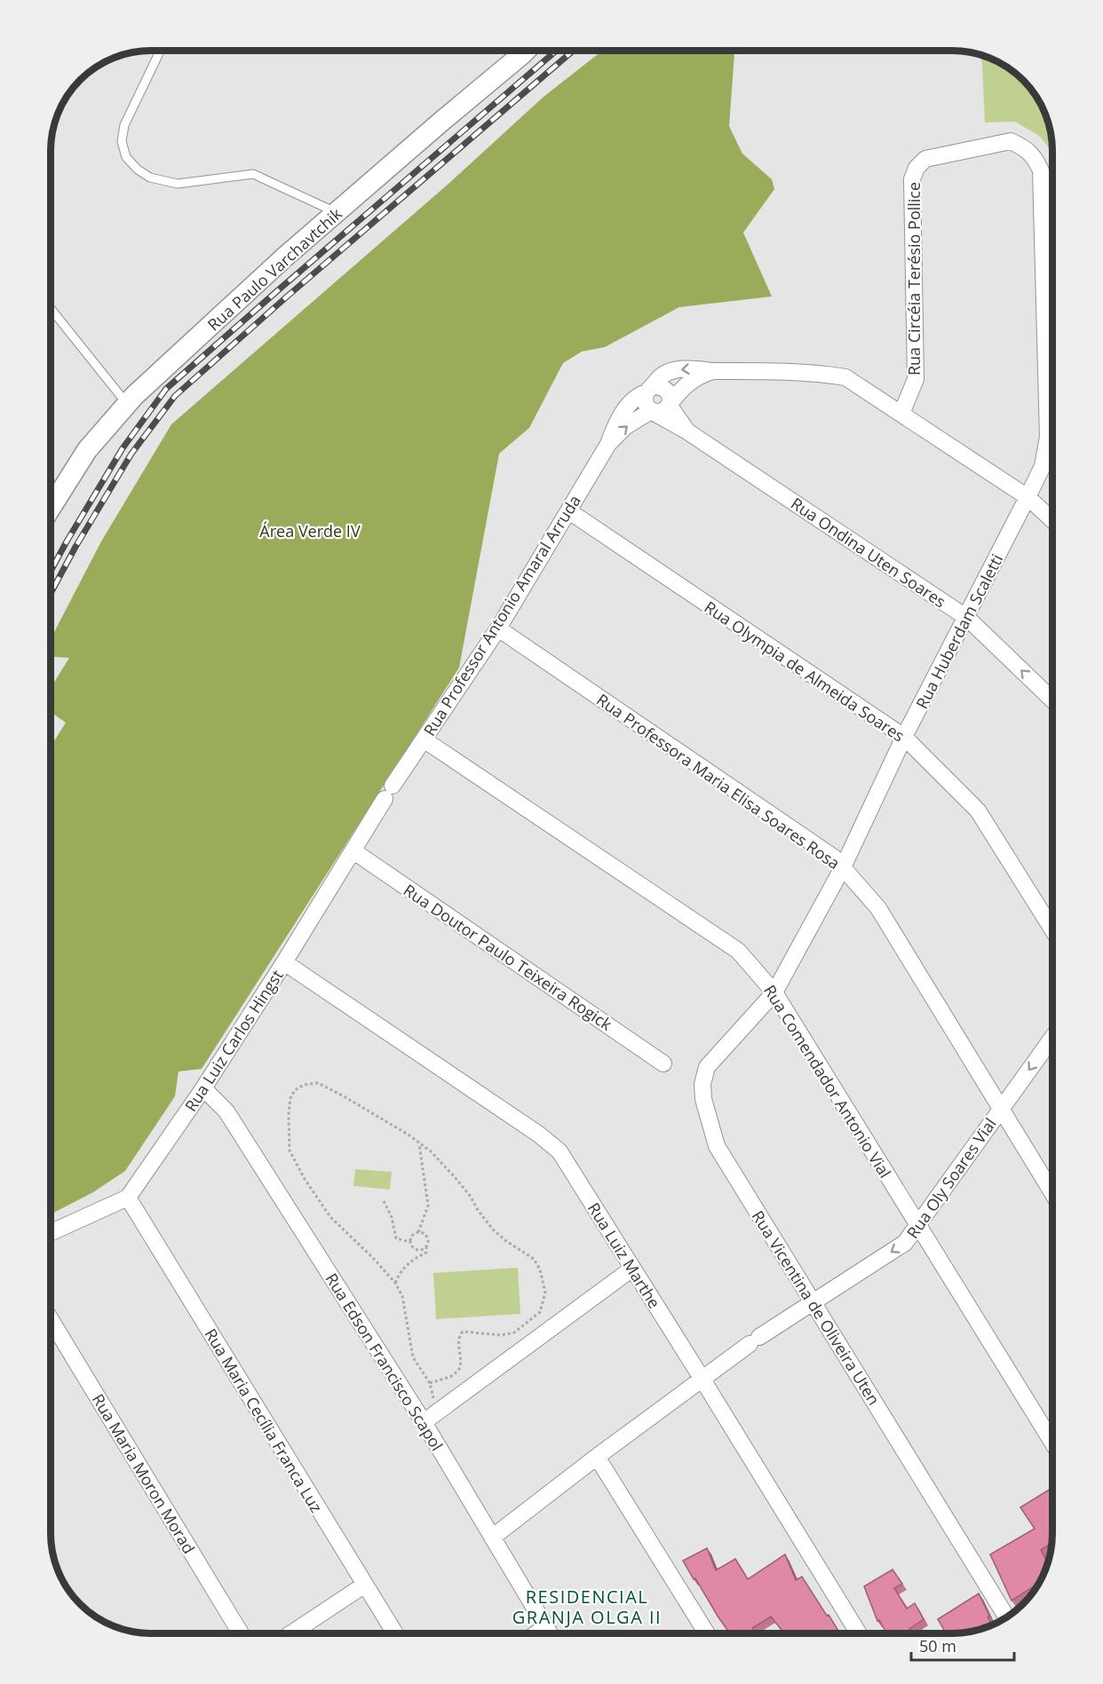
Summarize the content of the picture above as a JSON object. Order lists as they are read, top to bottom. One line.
{"streets":{"street":["Rua Paulo Varchavtchik","Rua Circéia Terésio Pollice","Rua Ondina Uten Soares","Rua Professor Antonio Amaral Arruda","Rua Huberdam Scaletti","Rua Olympia de Almeida Soares","Rua Professora Maria Elisa Soares Rosa","Rua Doutor Paulo Teixeira Rogick","Rua Luiz Carlos Hingst","Rua Comendador Antonio Vial","Rua Oly Soares Vial","Rua Luiz Marthe","Rua Vicentina de Oliveira Uten","Rua Edson Francisco Scapol","Rua Maria Cecília Franca Luz","Rua Maria Moron Morad"]},"crossings":[["Rua Circéia Terésio Pollice","Rua Huberdam Scaletti"],["Rua Ondina Uten Soares","Rua Huberdam Scaletti"],["Rua Professor Antonio Amaral Arruda","Rua Olympia de Almeida Soares"],["Rua Professor Antonio Amaral Arruda","Rua Professora Maria Elisa Soares Rosa"],["Rua Professor Antonio Amaral Arruda","Rua Luiz Carlos Hingst"],["Rua Professor Antonio Amaral Arruda","Rua Comendador Antonio Vial"],["Rua Huberdam Scaletti","Rua Olympia de Almeida Soares"],["Rua Huberdam Scaletti","Rua Professora Maria Elisa Soares Rosa"],["Rua Huberdam Scaletti","Rua Comendador Antonio Vial"],["Rua Huberdam Scaletti","Rua Vicentina de Oliveira Uten"],["Rua Professora Maria Elisa Soares Rosa","Rua Oly Soares Vial"],["Rua Doutor Paulo Teixeira Rogick","Rua Luiz Carlos Hingst"],["Rua Luiz Carlos Hingst","Rua Luiz Marthe"],["Rua Luiz Carlos Hingst","Rua Edson Francisco Scapol"],["Rua Luiz Carlos Hingst","Rua Maria Cecília Franca Luz"],["Rua Comendador Antonio Vial","Rua Oly Soares Vial"],["Rua Comendador Antonio Vial","Rua Vicentina de Oliveira Uten"],["Rua Oly Soares Vial","Rua Luiz Marthe"],["Rua Oly Soares Vial","Rua Vicentina de Oliveira Uten"],["Rua Oly Soares Vial","Rua Edson Francisco Scapol"]],"districts":["RESIDENCIAL GRANJA OLGA II"],"parks":["Área Verde IV"],"scale_bar":"50 m"}
